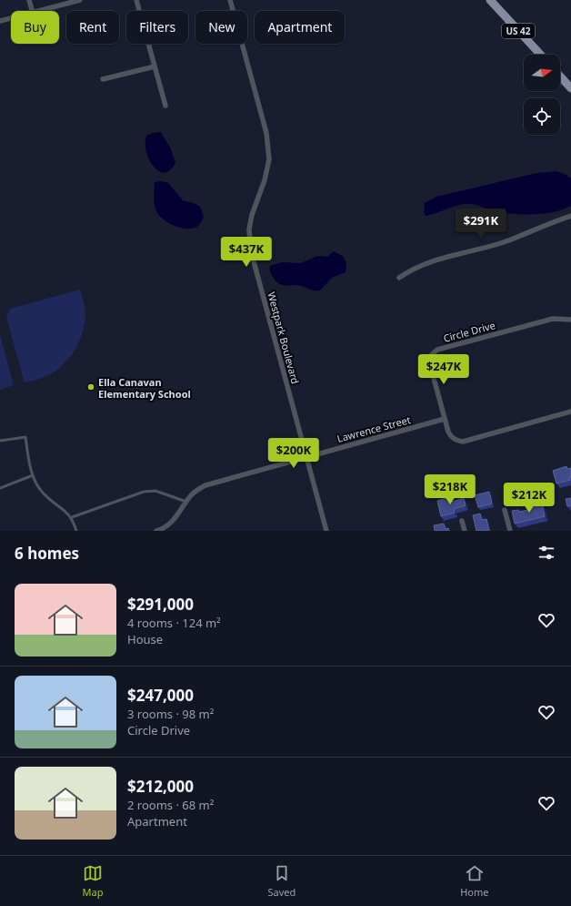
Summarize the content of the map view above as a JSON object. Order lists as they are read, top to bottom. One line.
{"streets":{"main road":["US 42"],"street":["Circle Drive","Westpark Boulevard","Lawrence Street"]},"crossings":[["Circle Drive","Lawrence Street"],["Westpark Boulevard","Lawrence Street"]],"places":["Ella Canavan Elementary School"],"north":"right","page":{"chip":["Buy","Rent","Filters","New","Apartment"],"price":["$291K","$437K","$247K","$200K","$218K","$212K"],"heading":"6 homes","list":[{"name":"$291,000","note":"4 rooms · 124 m² · House"},{"name":"$247,000","note":"3 rooms · 98 m² · Circle Drive"},{"name":"$212,000","note":"2 rooms · 68 m² · Apartment"}],"tabs":["Map","Saved","Home"]}}
